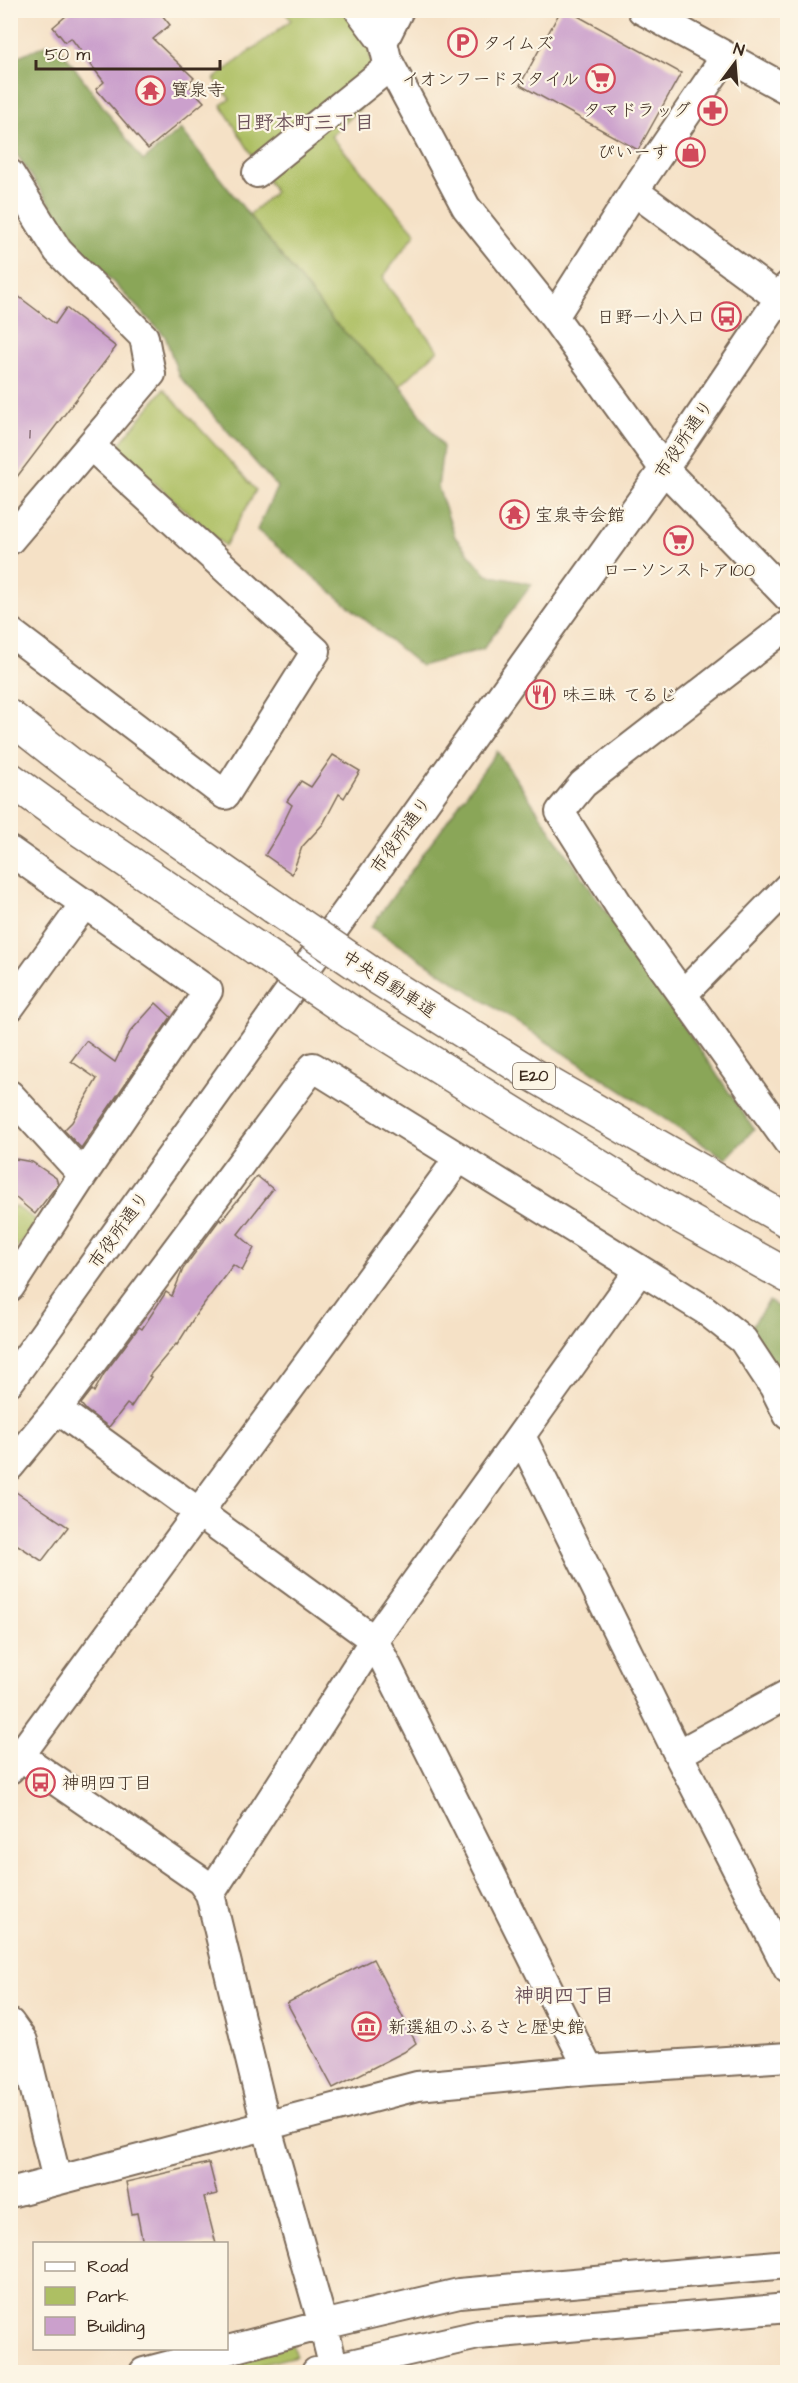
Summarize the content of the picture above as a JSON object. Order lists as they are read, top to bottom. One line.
{"streets":{"highway":["中央自動車道","E20"],"street":["市役所通り"]},"districts":["日野本町三丁目","神明四丁目"],"places":{"parking":["タイムズ"],"supermarket":["イオンフードスタイル","ローソンストア100"],"temple":["寳泉寺","宝泉寺会館"],"pharmacy":["タマドラッグ"],"shop":["ぴいーす"],"bus stop":["日野一小入口","神明四丁目"],"restaurant":["味三昧 てるじ"],"museum":["新選組のふるさと歴史館"]},"house_numbers":["1"],"legend":["Road","Park","Building"],"scale_bar":"50 m","north":"top"}
